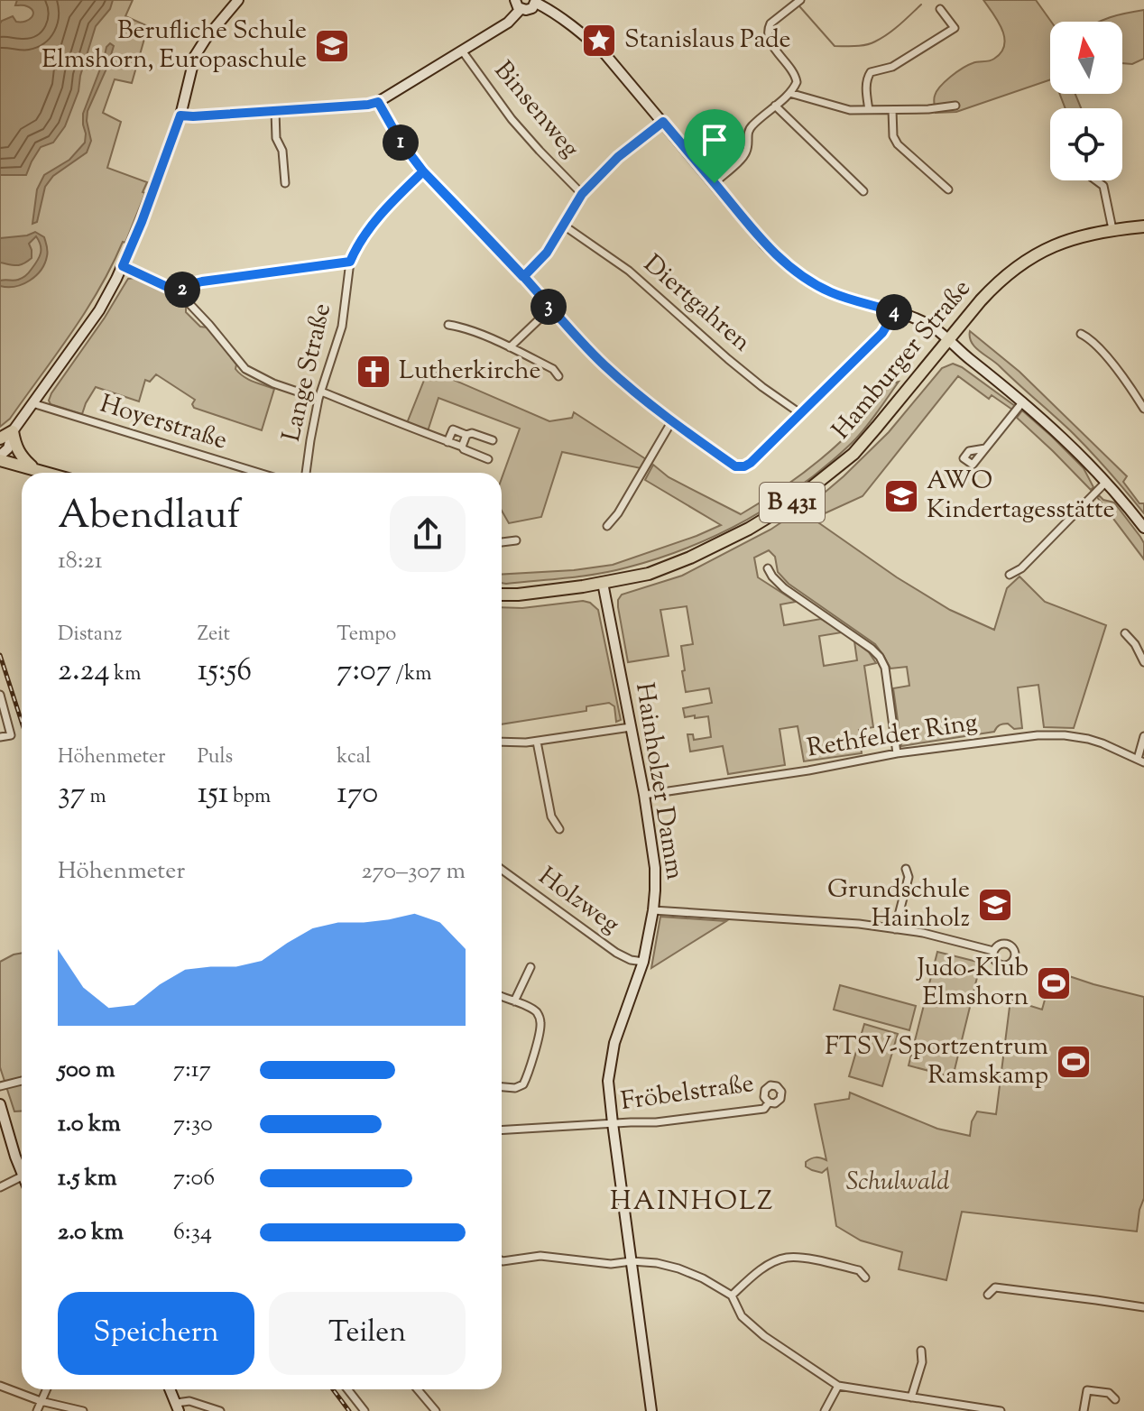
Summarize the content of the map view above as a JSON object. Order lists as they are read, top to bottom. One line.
{"streets":{"main road":["Hamburger Straße","B 431"],"street":["Binsenweg","Diertgahren","Lange Straße","Hoyerstraße","Rethfelder Ring","Hainholzer Damm","Holzweg","Fröbelstraße"]},"crossings":[["Hamburger Straße","Hainholzer Damm"],["Rethfelder Ring","Hainholzer Damm"],["Hainholzer Damm","Holzweg"],["Hainholzer Damm","Fröbelstraße"]],"districts":["HAINHOLZ"],"parks":["Schulwald"],"places":{"place":["Stanislaus Pade"],"school or university":["Berufliche Schule Elmshorn, Europaschule","AWO Kindertagesstätte","Grundschule Hainholz"],"church":["Lutherkirche"],"sports":["Judo-Klub Elmshorn","FTSV-Sportzentrum Ramskamp"]},"north":"top","page":{"pins":["1","2","3","4"],"heading":["Abendlauf","18:21"],"stats":[["Distanz","2.24 km"],["Zeit","15:56"],["Tempo","7:07 /km"],["Höhenmeter","37 m"],["Puls","151 bpm"],["kcal","170"]],"chart":["Höhenmeter","270–307 m"],"list":[{"name":"500 m","note":"7:17"},{"name":"1.0 km","note":"7:30"},{"name":"1.5 km","note":"7:06"},{"name":"2.0 km","note":"6:34"}],"buttons":["Speichern","Teilen"]}}
